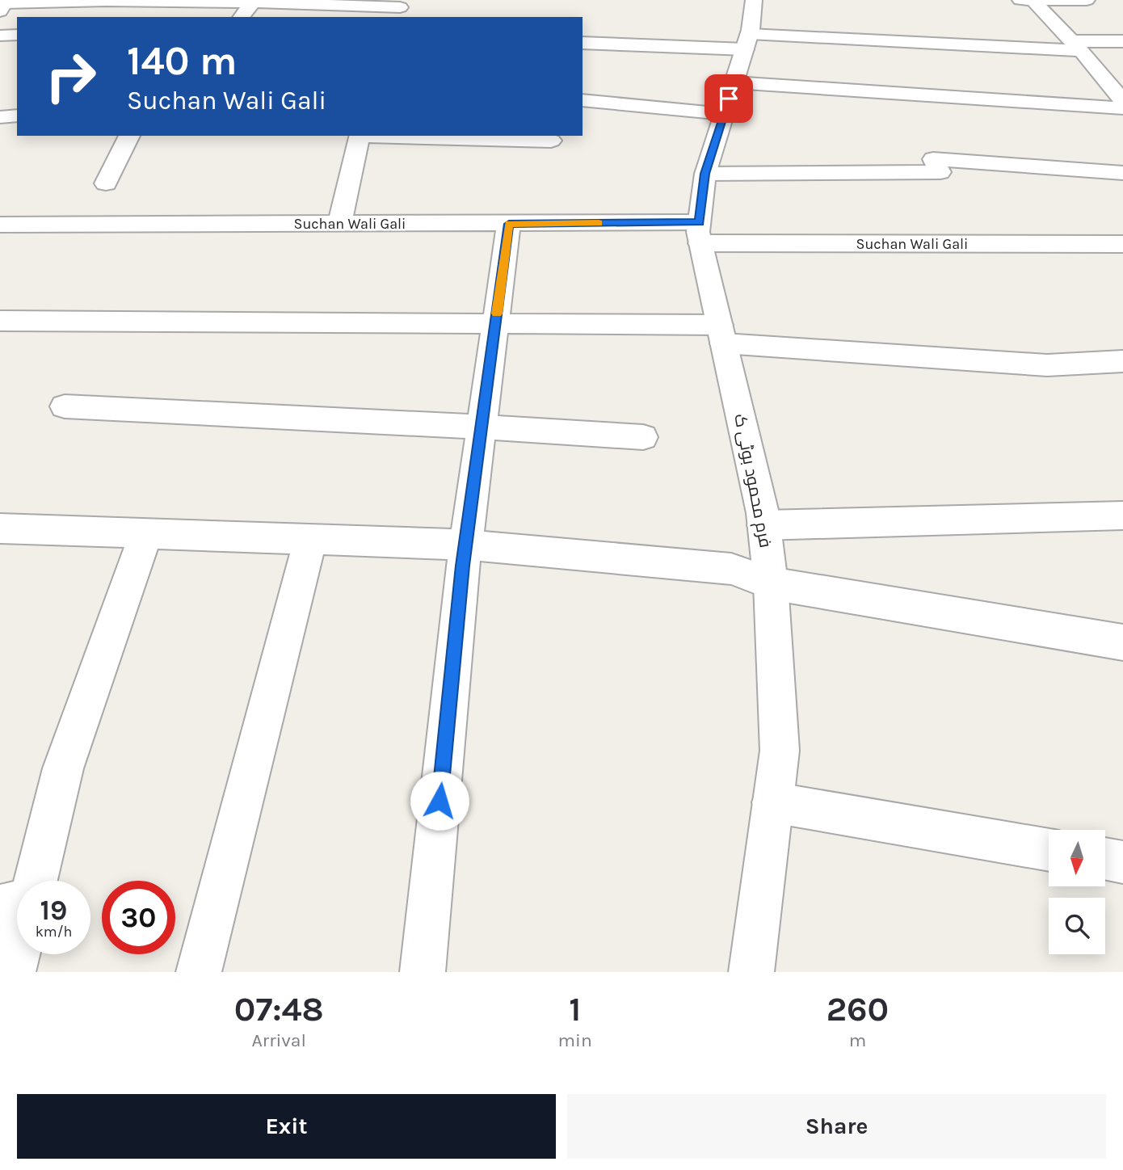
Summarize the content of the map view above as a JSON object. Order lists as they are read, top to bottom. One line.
{"streets":{"street":["Suchan Wali Gali","فرم محمود بوٹی ک"]},"crossings":[["Suchan Wali Gali","فرم محمود بوٹی ک"]],"north":"bottom","page":{"turn":["140 m","Suchan Wali Gali"],"speed":"19 km/h","limit":"30","eta":["07:48","Arrival","1","min","260","m"],"buttons":["Exit","Share"]}}
